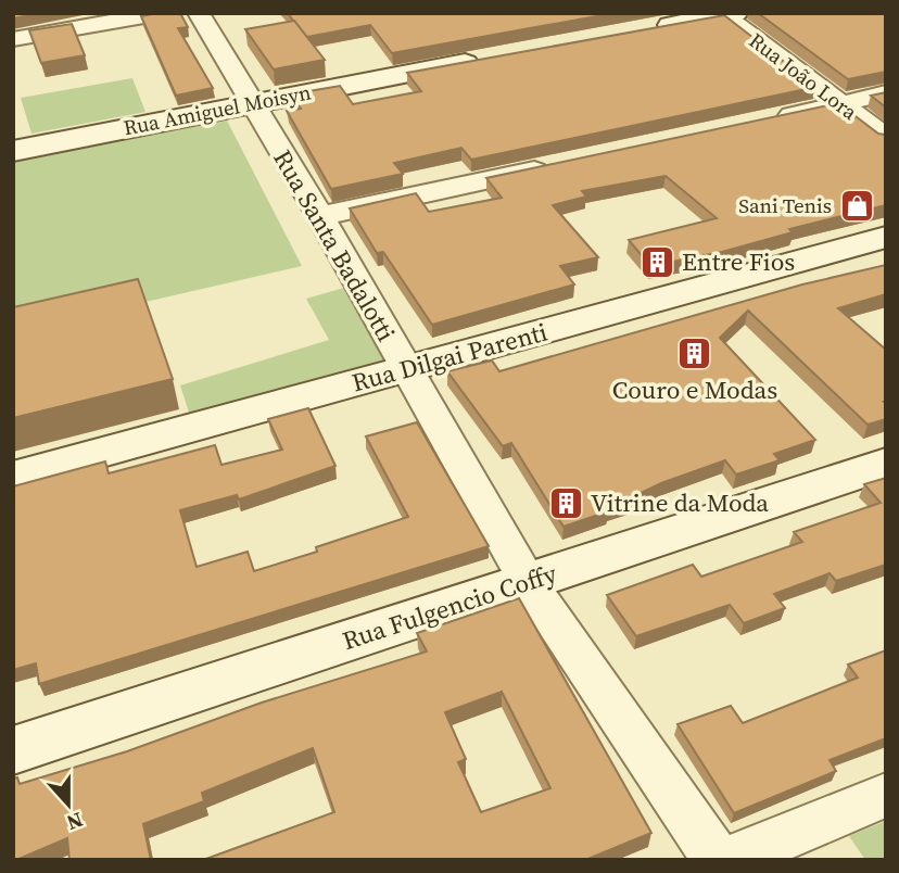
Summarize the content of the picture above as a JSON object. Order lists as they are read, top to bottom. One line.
{"streets":{"street":["Rua João Lora","Rua Amiguel Moisyn","Rua Santa Badalotti","Rua Dilgai Parenti","Rua Fulgencio Coffy"]},"crossings":[["Rua Amiguel Moisyn","Rua Santa Badalotti"],["Rua Santa Badalotti","Rua Dilgai Parenti"],["Rua Santa Badalotti","Rua Fulgencio Coffy"]],"places":{"shop":["Sani Tenis"],"building":["Entre Fios","Couro e Modas","Vitrine da Moda"]},"north":"bottom"}
